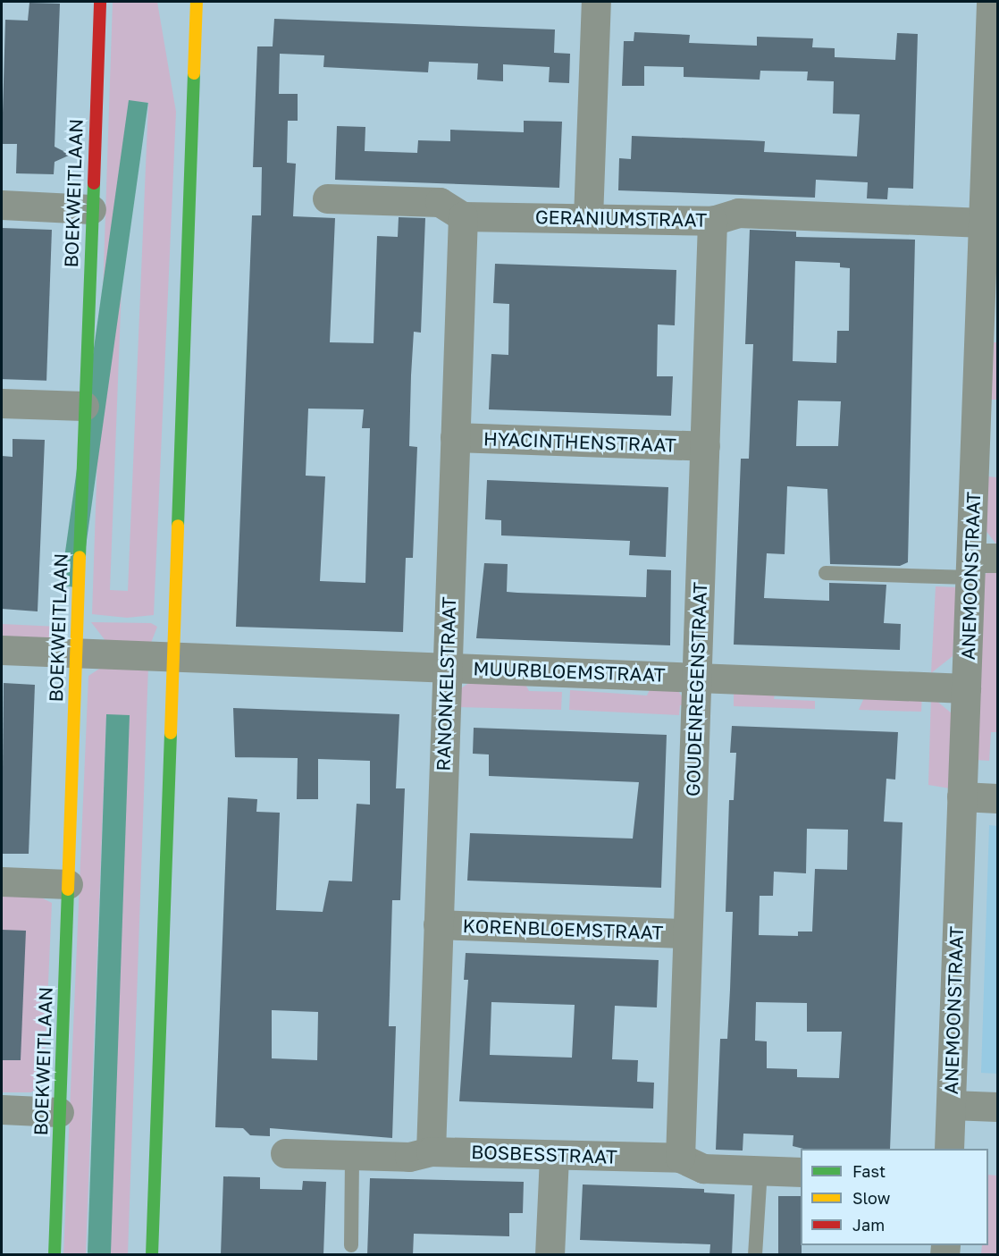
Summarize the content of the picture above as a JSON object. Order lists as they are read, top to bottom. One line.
{"streets":{"street":["BOEKWEITLAAN","GERANIUMSTRAAT","HYACINTHENSTRAAT","ANEMOONSTRAAT","MUURBLOEMSTRAAT","RANONKELSTRAAT","GOUDENREGENSTRAAT","KORENBLOEMSTRAAT","BOSBESSTRAAT"]},"crossings":[["BOEKWEITLAAN","MUURBLOEMSTRAAT"],["GERANIUMSTRAAT","ANEMOONSTRAAT"],["GERANIUMSTRAAT","RANONKELSTRAAT"],["GERANIUMSTRAAT","GOUDENREGENSTRAAT"],["HYACINTHENSTRAAT","RANONKELSTRAAT"],["HYACINTHENSTRAAT","GOUDENREGENSTRAAT"],["ANEMOONSTRAAT","MUURBLOEMSTRAAT"],["MUURBLOEMSTRAAT","RANONKELSTRAAT"],["MUURBLOEMSTRAAT","GOUDENREGENSTRAAT"],["RANONKELSTRAAT","KORENBLOEMSTRAAT"],["RANONKELSTRAAT","BOSBESSTRAAT"],["GOUDENREGENSTRAAT","KORENBLOEMSTRAAT"],["GOUDENREGENSTRAAT","BOSBESSTRAAT"]],"legend":["Fast","Slow","Jam"]}
